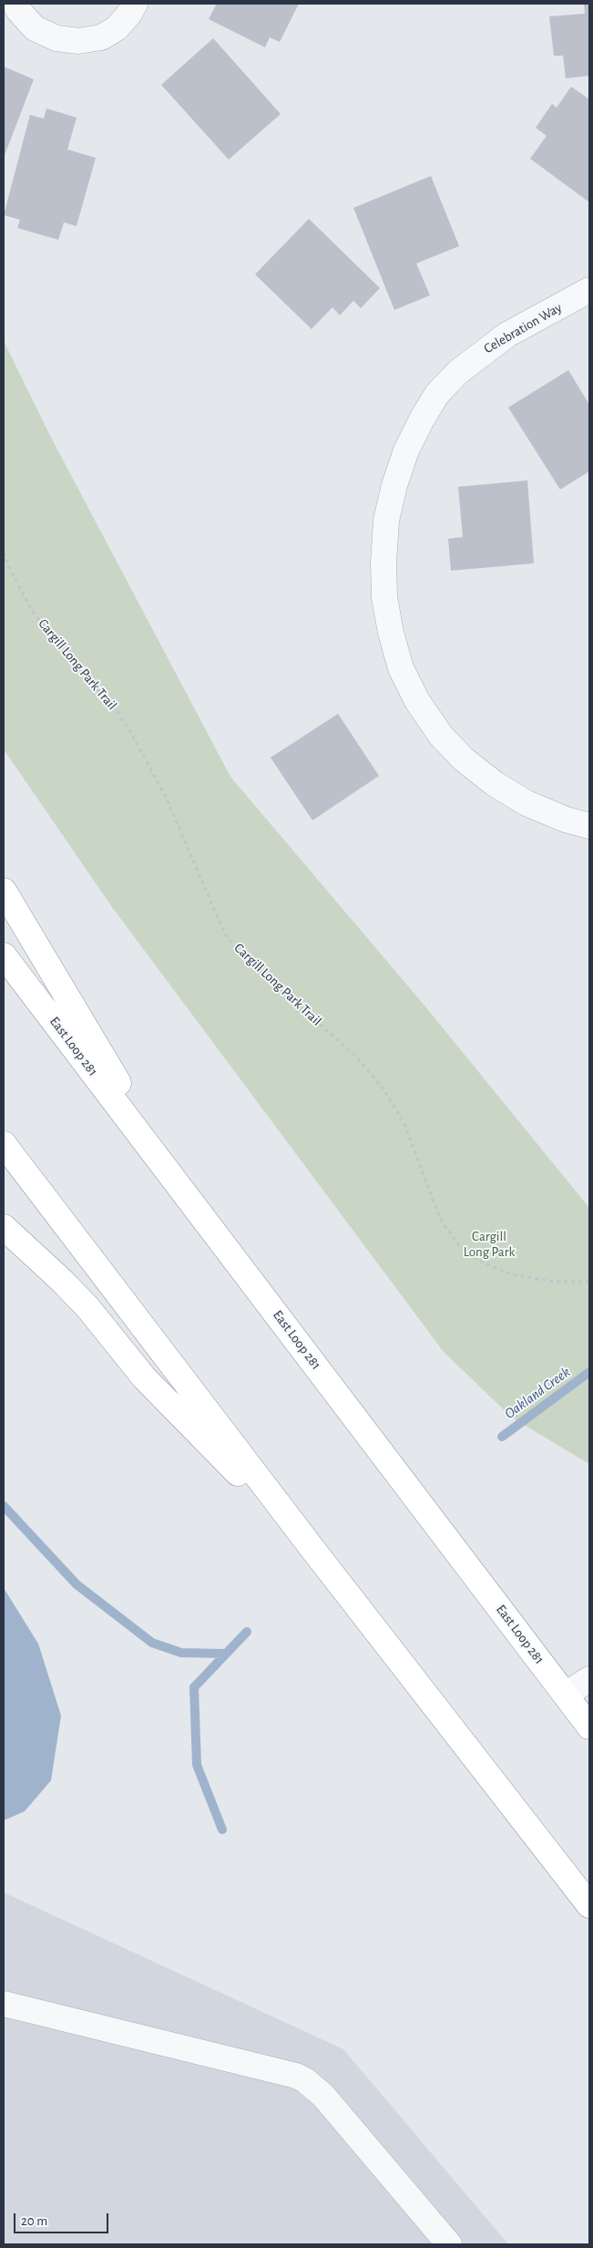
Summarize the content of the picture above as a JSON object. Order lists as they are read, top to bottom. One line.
{"streets":{"highway":["East Loop 281"],"street":["Celebration Way"],"path":["Cargill Long Park Trail"]},"water":["Oakland Creek"],"parks":["Cargill Long Park"],"scale_bar":"20 m"}
